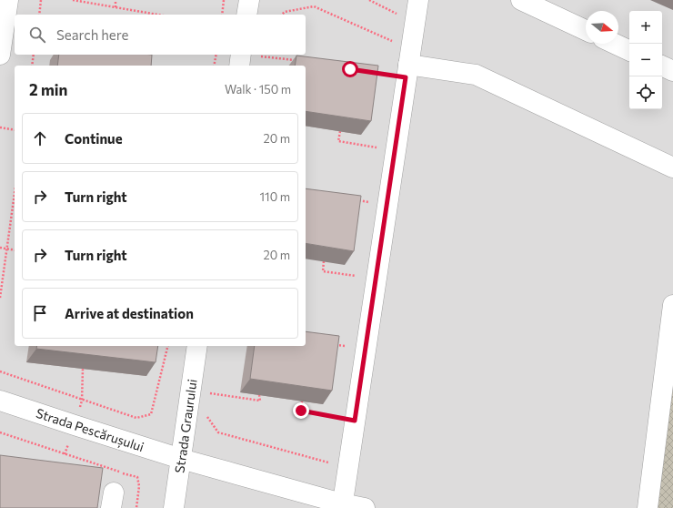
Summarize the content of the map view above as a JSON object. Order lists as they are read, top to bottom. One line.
{"streets":{"street":["Strada Graurului","Strada Pescărușului"]},"crossings":[["Strada Graurului","Strada Pescărușului"]],"north":"right","page":{"map_buttons":["+","−"],"search":"Search here","heading":["2 min","Walk · 150 m"],"list":[["Continue","20 m"],["Turn right","110 m"],["Turn right","20 m"],"Arrive at destination"]}}
